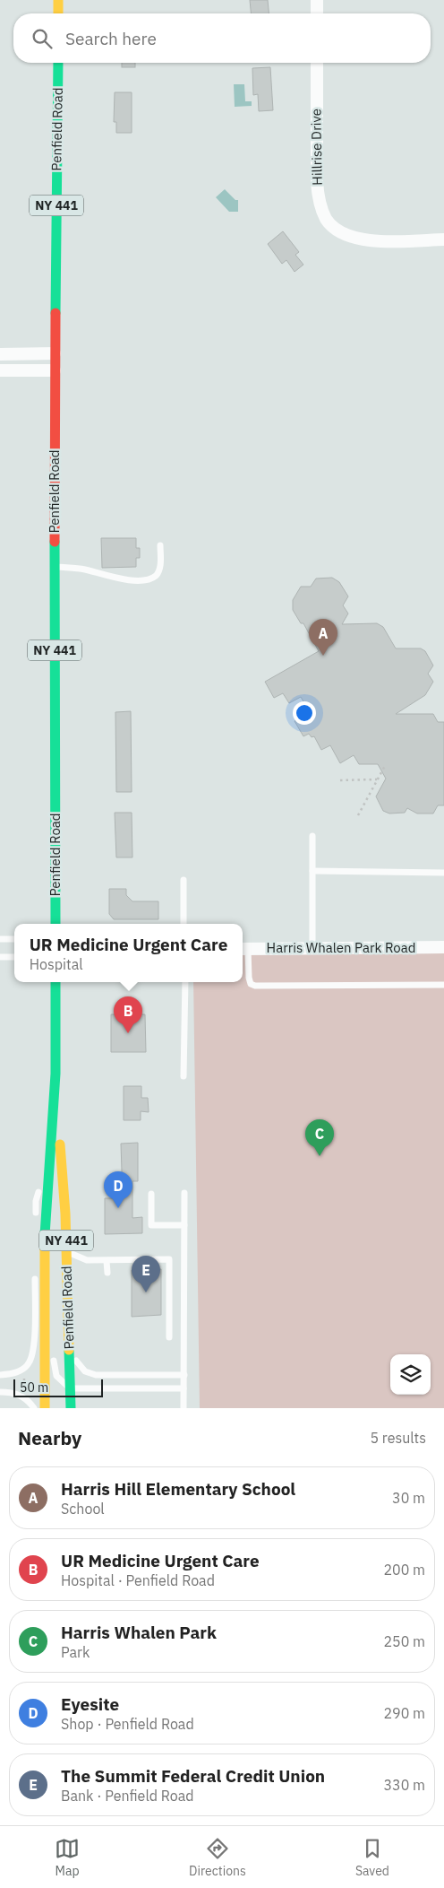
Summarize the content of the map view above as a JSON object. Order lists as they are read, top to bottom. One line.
{"streets":{"main road":["Penfield Road","NY 441"],"street":["Hillrise Drive","Harris Whalen Park Road"]},"scale_bar":"50 m","page":{"search":"Search here","pins":["A","B","C","D","E"],"popup":["UR Medicine Urgent Care","Hospital"],"scale":"50 m","heading":["Nearby","5 results"],"list":[{"mark":"A","name":"Harris Hill Elementary School","note":"School","value":"30 m"},{"mark":"B","name":"UR Medicine Urgent Care","note":"Hospital · Penfield Road","value":"200 m"},{"mark":"C","name":"Harris Whalen Park","note":"Park","value":"250 m"},{"mark":"D","name":"Eyesite","note":"Shop · Penfield Road","value":"290 m"},{"mark":"E","name":"The Summit Federal Credit Union","note":"Bank · Penfield Road","value":"330 m"}],"nav":["Map","Directions","Saved"]}}
